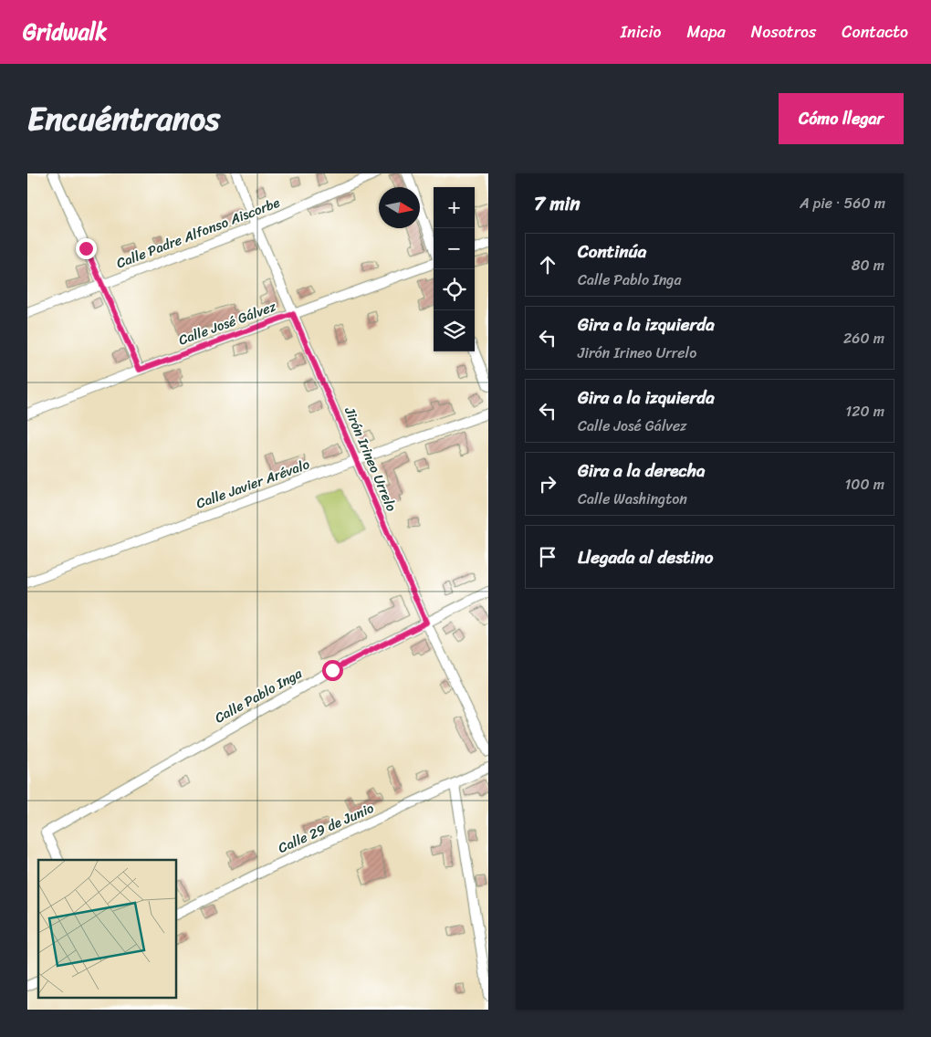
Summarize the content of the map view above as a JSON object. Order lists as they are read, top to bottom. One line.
{"streets":{"street":["Calle Padre Alfonso Aiscorbe","Calle José Gálvez","Jirón Irineo Urrelo","Calle Javier Arévalo","Calle Pablo Inga","Calle 29 de Junio"]},"crossings":[["Calle Padre Alfonso Aiscorbe","Jirón Irineo Urrelo"],["Calle José Gálvez","Jirón Irineo Urrelo"],["Jirón Irineo Urrelo","Calle Javier Arévalo"],["Jirón Irineo Urrelo","Calle Pablo Inga"]],"north":"right","page":{"header":"Gridwalk","nav":["Inicio","Mapa","Nosotros","Contacto"],"title":"Encuéntranos","buttons":"Cómo llegar","heading":["7 min","A pie · 560 m"],"map_buttons":["+","−"],"list":[["Continúa","Calle Pablo Inga","80 m"],["Gira a la izquierda","Jirón Irineo Urrelo","260 m"],["Gira a la izquierda","Calle José Gálvez","120 m"],["Gira a la derecha","Calle Washington","100 m"],"Llegada al destino"]}}
